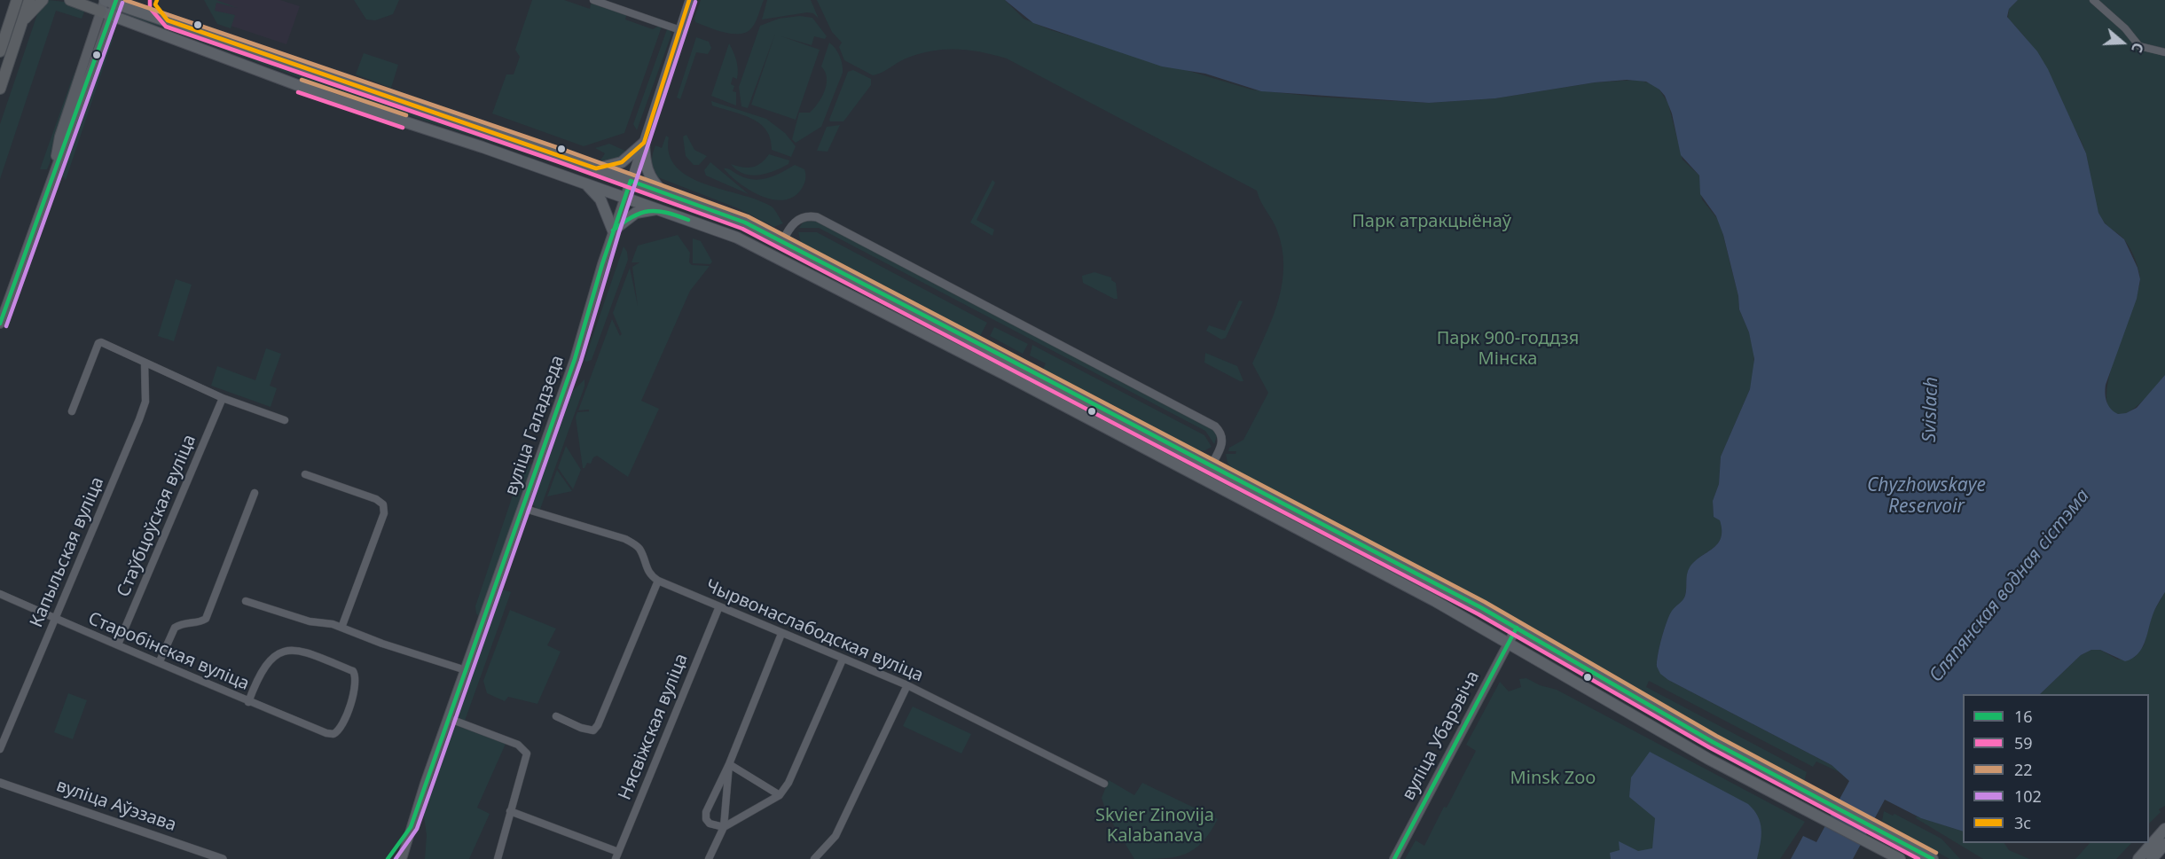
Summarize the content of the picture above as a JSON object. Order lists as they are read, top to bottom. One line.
{"streets":{"main road":["вуліца Галадзеда","вуліца Убарэвіча"],"street":["Стаўбцоўская вуліца","Капыльская вуліца","Чырвонаслабодская вуліца","Старобінская вуліца","Нясвіжская вуліца","вуліца Аўэзава"]},"crossings":[["Стаўбцоўская вуліца","Старобінская вуліца"],["Капыльская вуліца","Старобінская вуліца"],["Чырвонаслабодская вуліца","Нясвіжская вуліца"]],"water":["Svislach","Chyzhowskaye Reservoir","Сляпянская водная сістэма"],"parks":["Парк атракцыёнаў","Парк 900-годдзя Мінска","Minsk Zoo","Skvier Zinovija Kalabanava"],"lines":["transit line 16","transit line 59","transit line 22","transit line 3с","transit line 102"],"legend":["16","59","22","102","3с"],"north":"right"}
